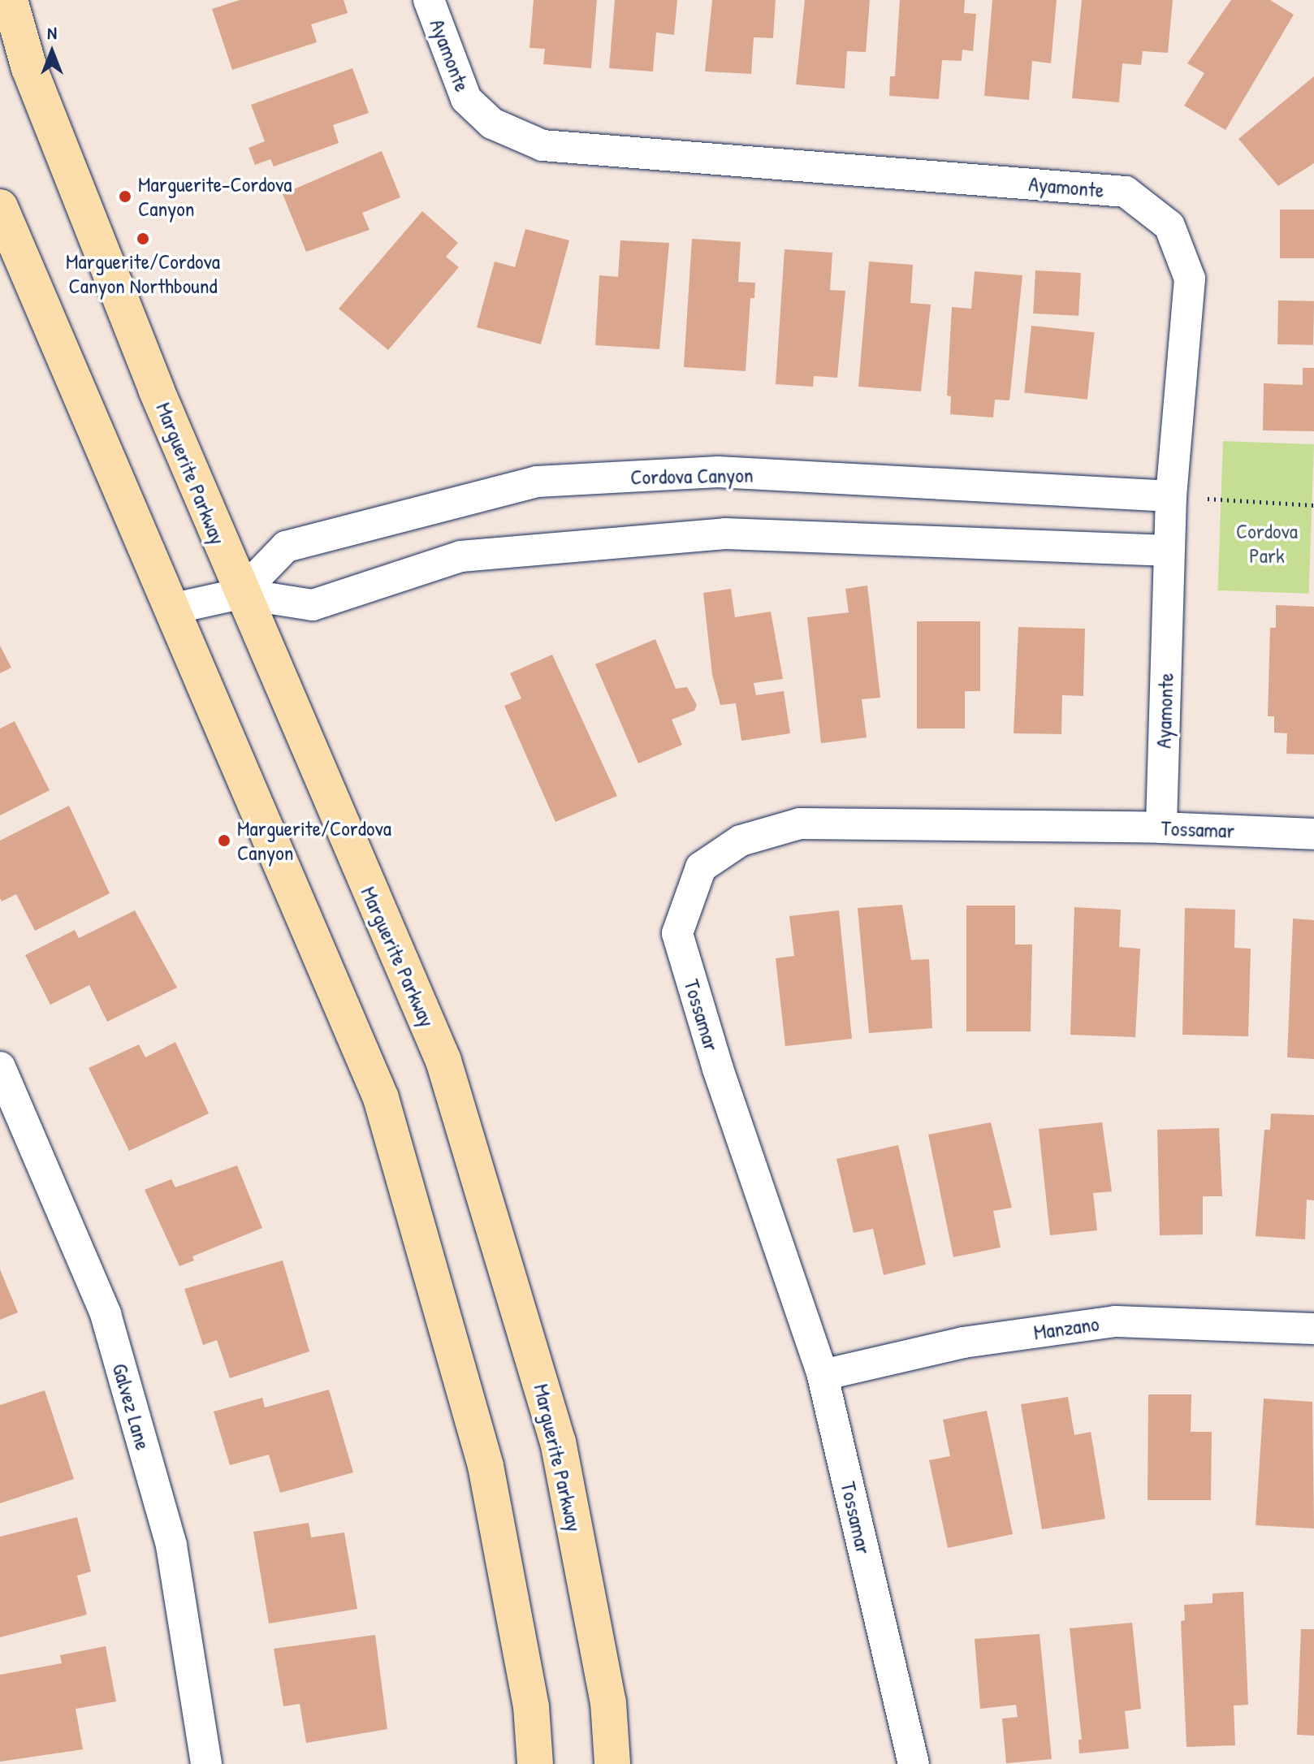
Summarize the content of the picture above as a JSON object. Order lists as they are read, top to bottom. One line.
{"streets":{"main road":["Marguerite Parkway"],"street":["Ayamonte","Cordova Canyon","Tossamar","Manzano","Galvez Lane"]},"crossings":[["Ayamonte","Cordova Canyon"],["Ayamonte","Tossamar"],["Marguerite Parkway","Cordova Canyon"],["Tossamar","Manzano"]],"parks":["Cordova Park"],"places":["Marguerite-Cordova Canyon","Marguerite/Cordova Canyon Northbound","Marguerite/Cordova Canyon"],"north":"top"}
